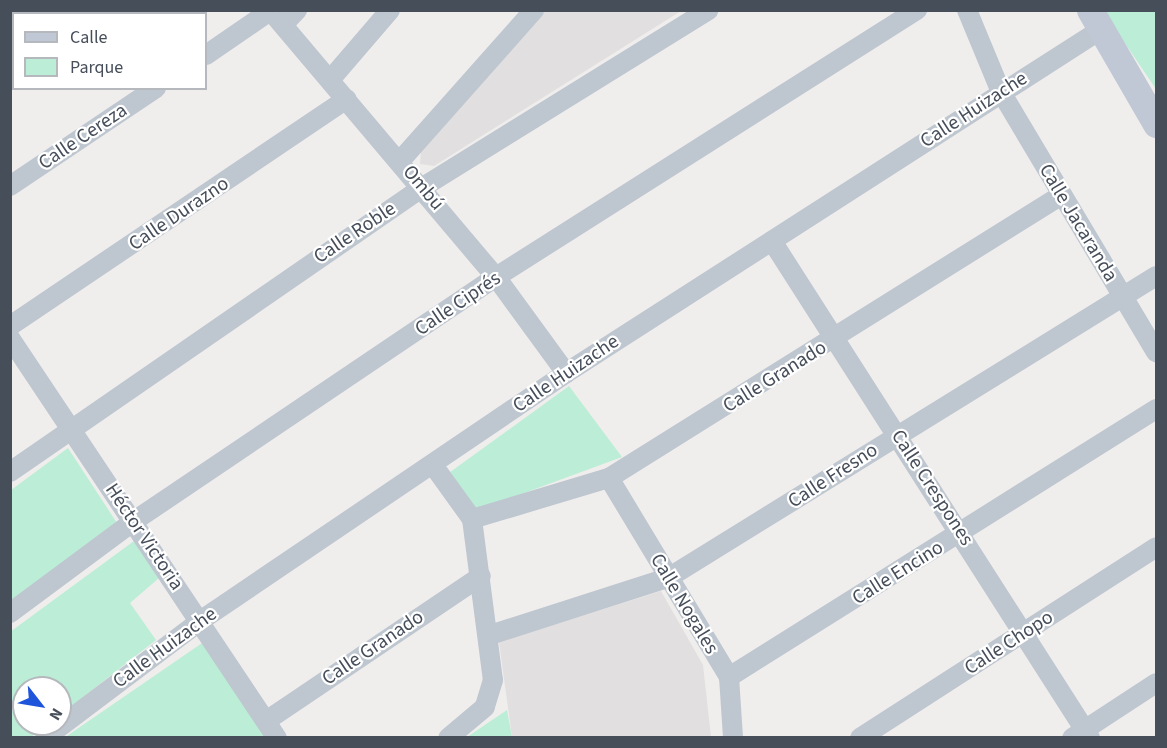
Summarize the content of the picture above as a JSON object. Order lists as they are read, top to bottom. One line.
{"streets":{"street":["Calle Huizache","Calle Cereza","Ombú","Calle Durazno","Calle Jacaranda","Calle Roble","Calle Ciprés","Calle Granado","Calle Fresno","Calle Crespones","Héctor Victoria","Calle Encino","Calle Nogales","Calle Chopo"]},"crossings":[["Calle Huizache","Ombú"],["Calle Huizache","Calle Jacaranda"],["Calle Huizache","Calle Crespones"],["Calle Huizache","Héctor Victoria"],["Ombú","Calle Durazno"],["Ombú","Calle Roble"],["Ombú","Calle Ciprés"],["Calle Jacaranda","Calle Granado"],["Calle Jacaranda","Calle Fresno"],["Calle Roble","Héctor Victoria"],["Calle Ciprés","Héctor Victoria"],["Calle Granado","Calle Crespones"],["Calle Granado","Héctor Victoria"],["Calle Granado","Calle Nogales"],["Calle Fresno","Calle Crespones"],["Calle Fresno","Calle Nogales"],["Calle Crespones","Calle Encino"],["Calle Crespones","Calle Chopo"],["Calle Encino","Calle Nogales"]],"legend":["Calle","Parque"],"north":"bottom right"}
